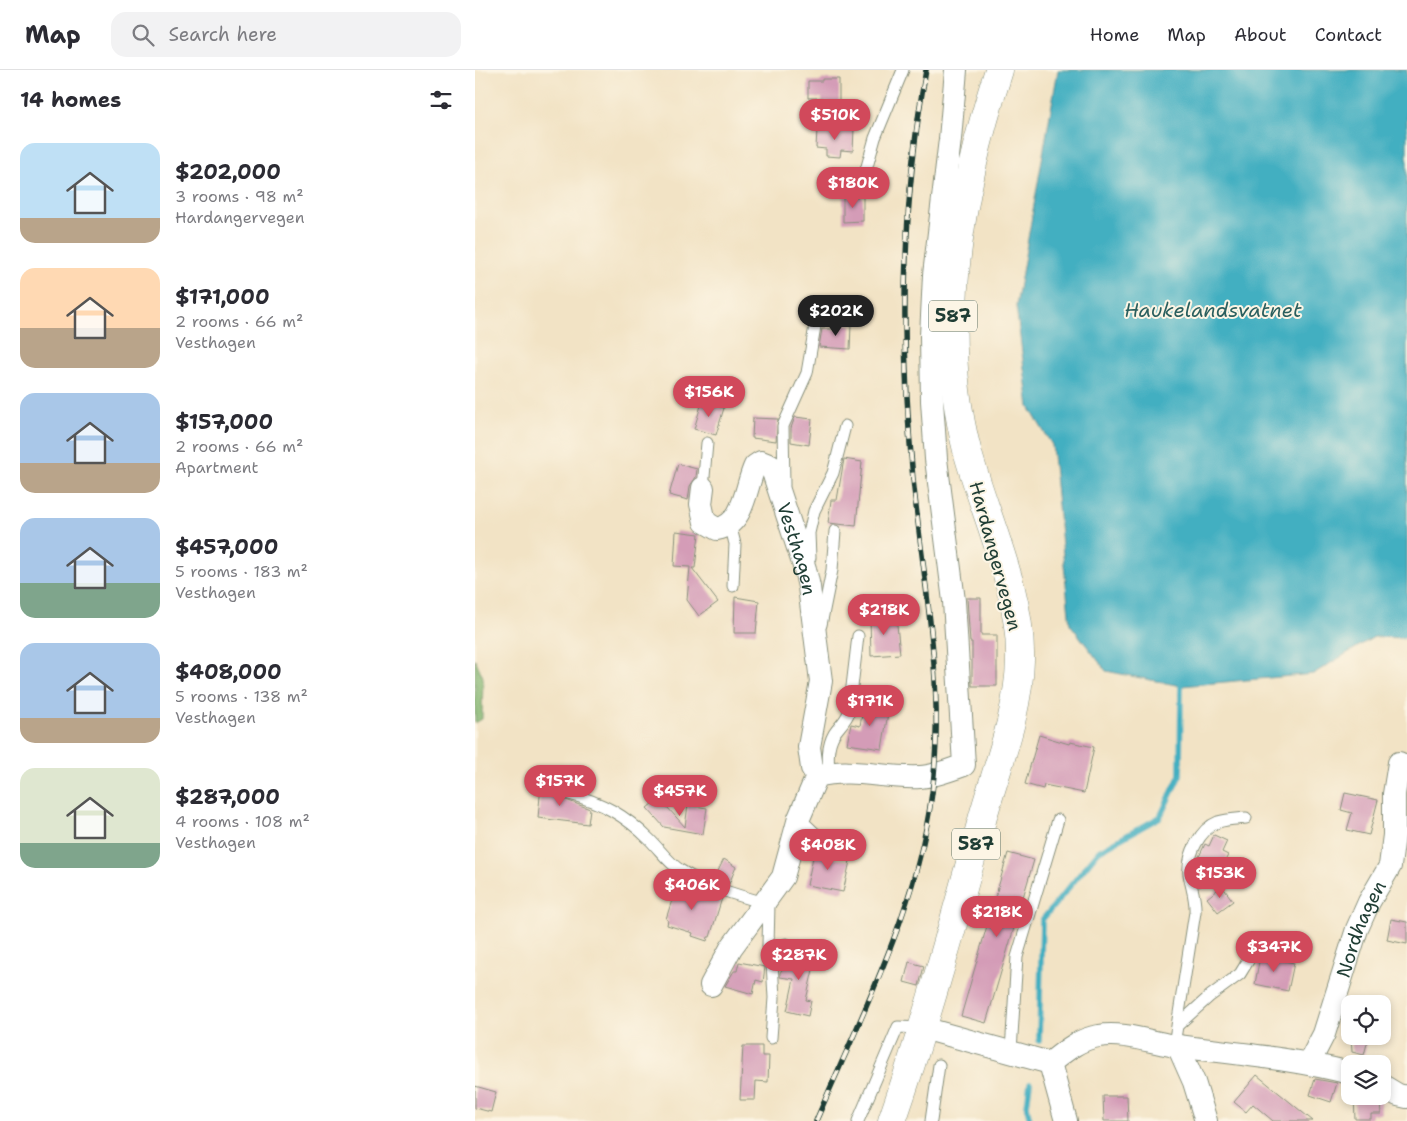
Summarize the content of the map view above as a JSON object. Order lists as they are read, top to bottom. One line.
{"streets":{"main road":["587","Hardangervegen"],"street":["Vesthagen","Nordhagen"]},"water":["Haukelandsvatnet"],"page":{"header":"Map","search":"Search here","nav":["Home","Map","About","Contact"],"heading":"14 homes","price":["$510K","$180K","$202K","$156K","$218K","$171K","$157K","$457K","$408K","$153K","$406K","$218K","$347K","$287K"],"list":[{"name":"$202,000","note":"3 rooms · 98 m² · Hardangervegen"},{"name":"$171,000","note":"2 rooms · 66 m² · Vesthagen"},{"name":"$157,000","note":"2 rooms · 66 m² · Apartment"},{"name":"$457,000","note":"5 rooms · 183 m² · Vesthagen"},{"name":"$408,000","note":"5 rooms · 138 m² · Vesthagen"},{"name":"$287,000","note":"4 rooms · 108 m² · Vesthagen"}]}}
